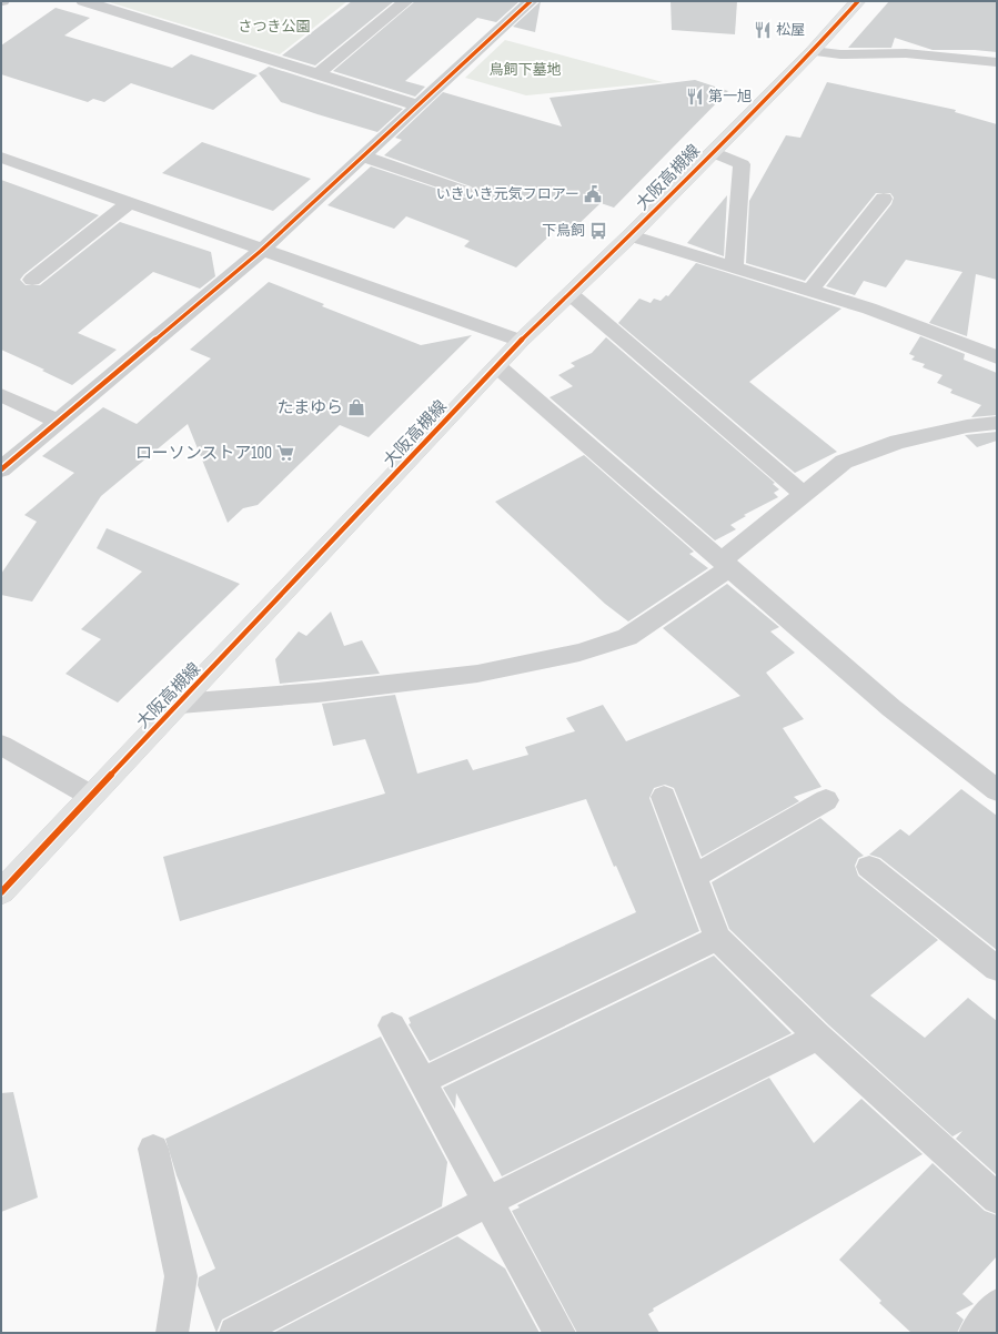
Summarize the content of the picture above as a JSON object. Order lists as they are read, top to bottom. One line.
{"streets":{"main road":["大阪高槻線"]},"parks":["さつき公園","鳥飼下墓地"],"places":{"restaurant":["松屋","第一旭"],"public building":["いきいき元気フロアー"],"bus stop":["下鳥飼"],"shop":["たまゆら"],"supermarket":["ローソンストア100"]}}
